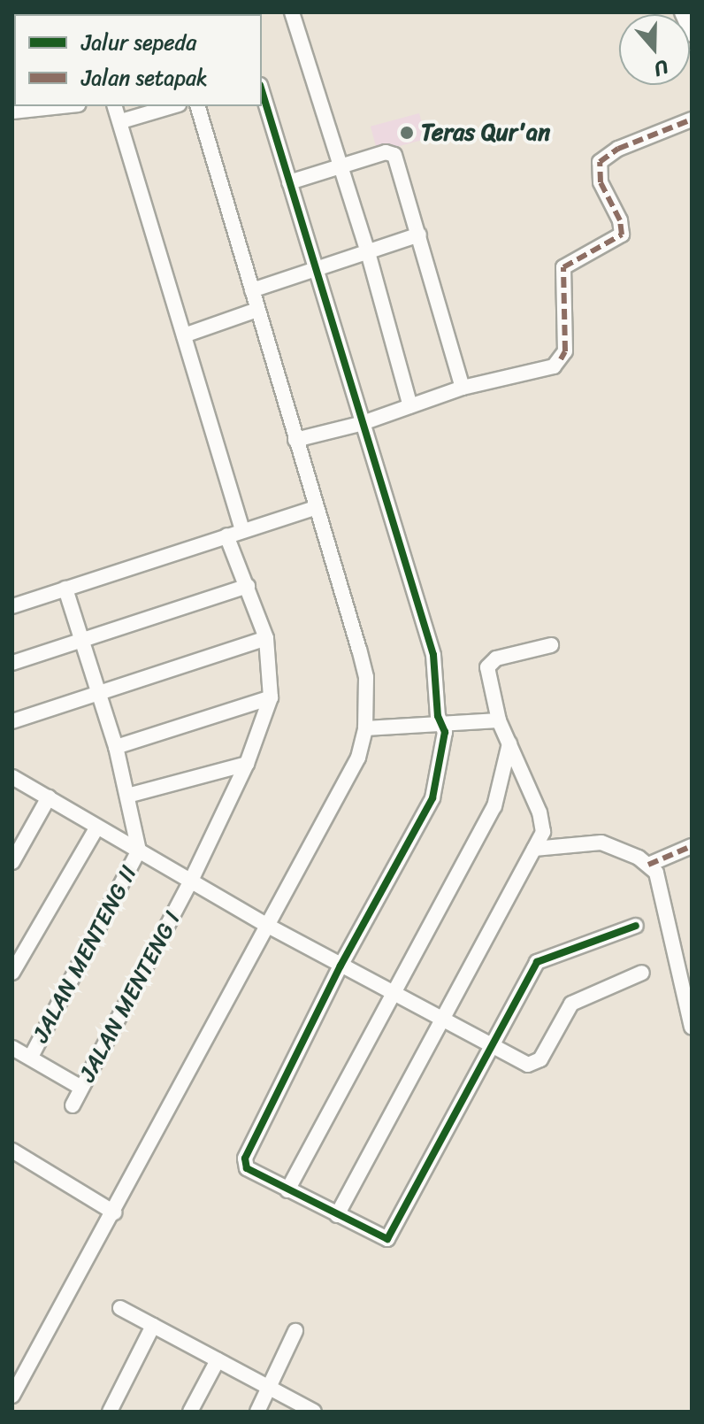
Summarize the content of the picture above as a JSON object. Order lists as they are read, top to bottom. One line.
{"streets":{"street":["JALAN MENTENG II","JALAN MENTENG I"]},"places":["Teras Qur'an"],"legend":["Jalur sepeda","Jalan setapak"],"north":"bottom"}
